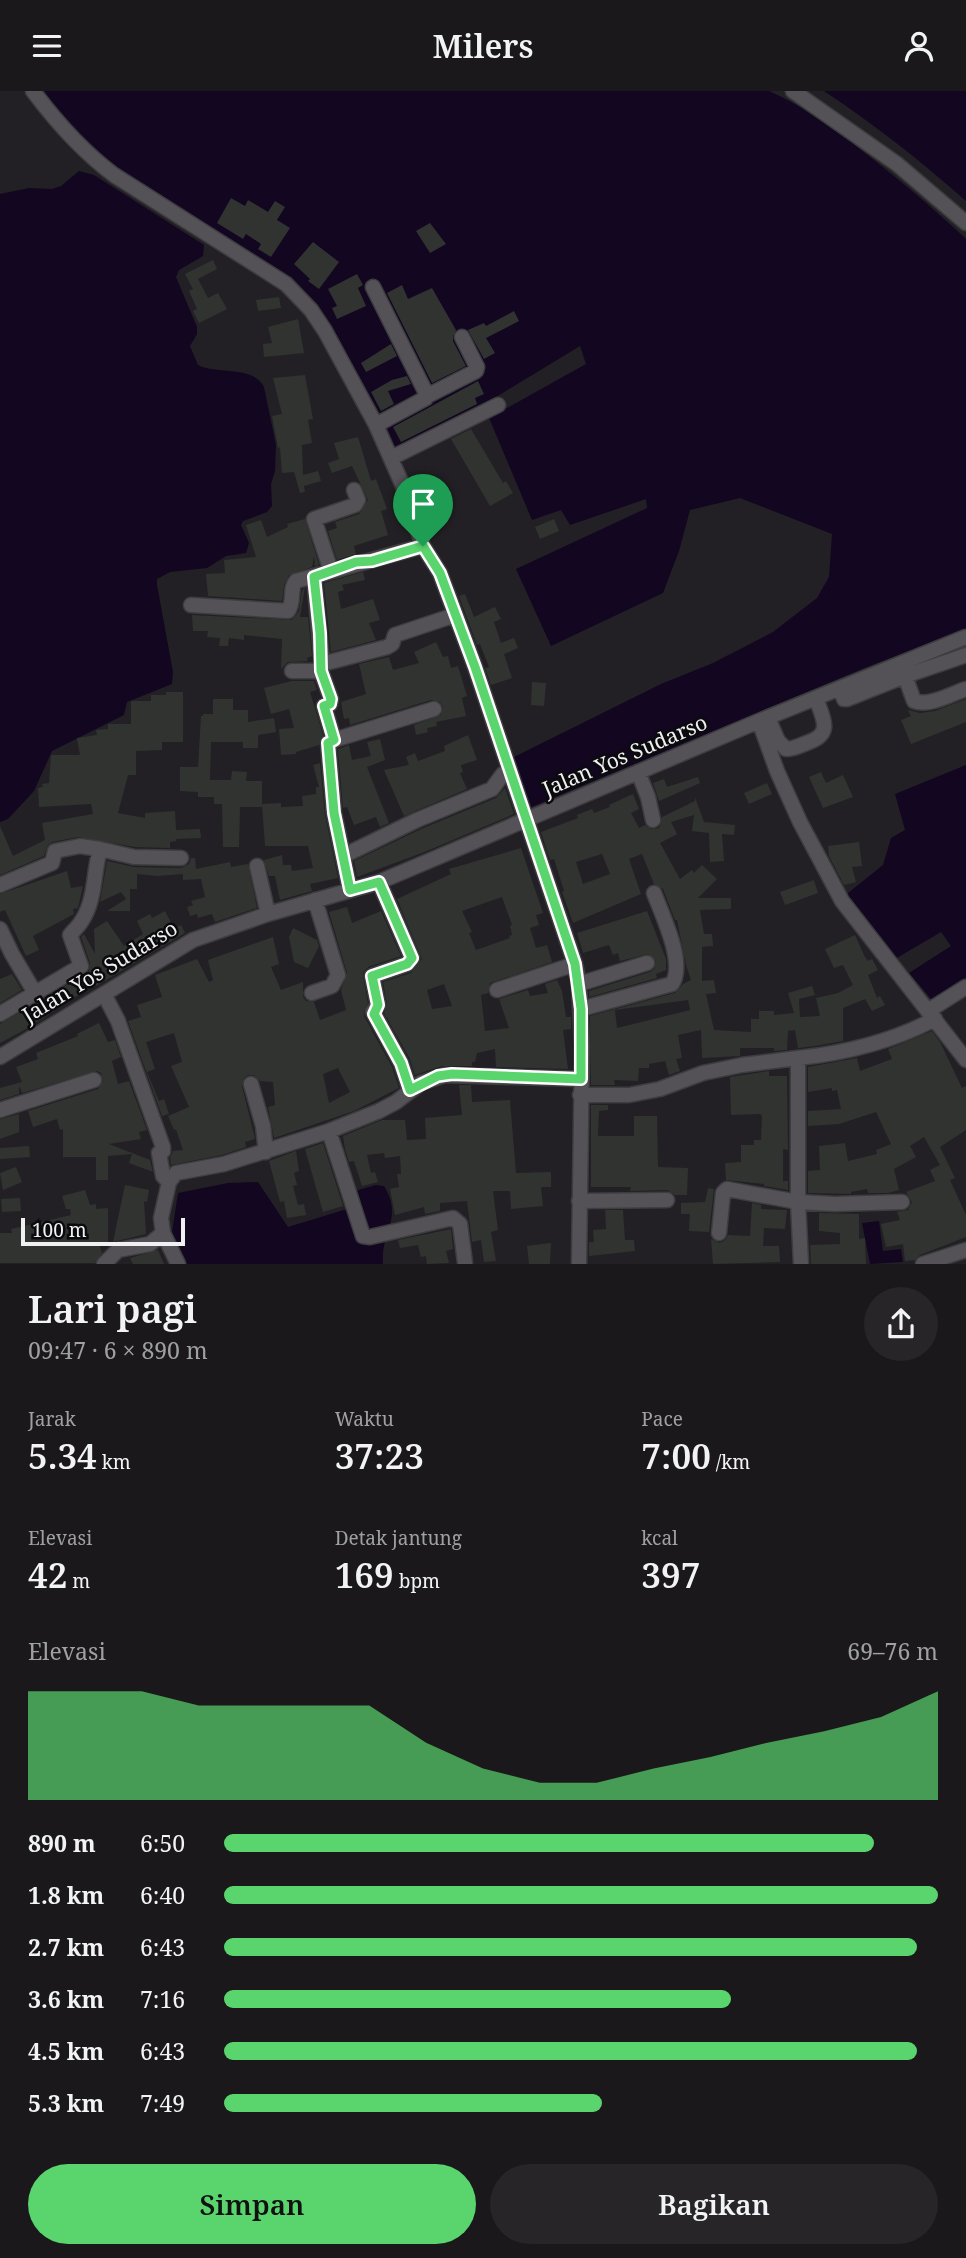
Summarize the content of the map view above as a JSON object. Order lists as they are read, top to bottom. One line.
{"streets":{"street":["Jalan Yos Sudarso"]},"scale_bar":"100 m","page":{"header":"Milers","scale":"100 m","heading":["Lari pagi","09:47 · 6 × 890 m"],"stats":[["Jarak","5.34 km"],["Waktu","37:23"],["Pace","7:00 /km"],["Elevasi","42 m"],["Detak jantung","169 bpm"],["kcal","397"]],"chart":["Elevasi","69–76 m"],"list":[{"name":"890 m","note":"6:50"},{"name":"1.8 km","note":"6:40"},{"name":"2.7 km","note":"6:43"},{"name":"3.6 km","note":"7:16"},{"name":"4.5 km","note":"6:43"},{"name":"5.3 km","note":"7:49"}],"buttons":["Simpan","Bagikan"]}}
